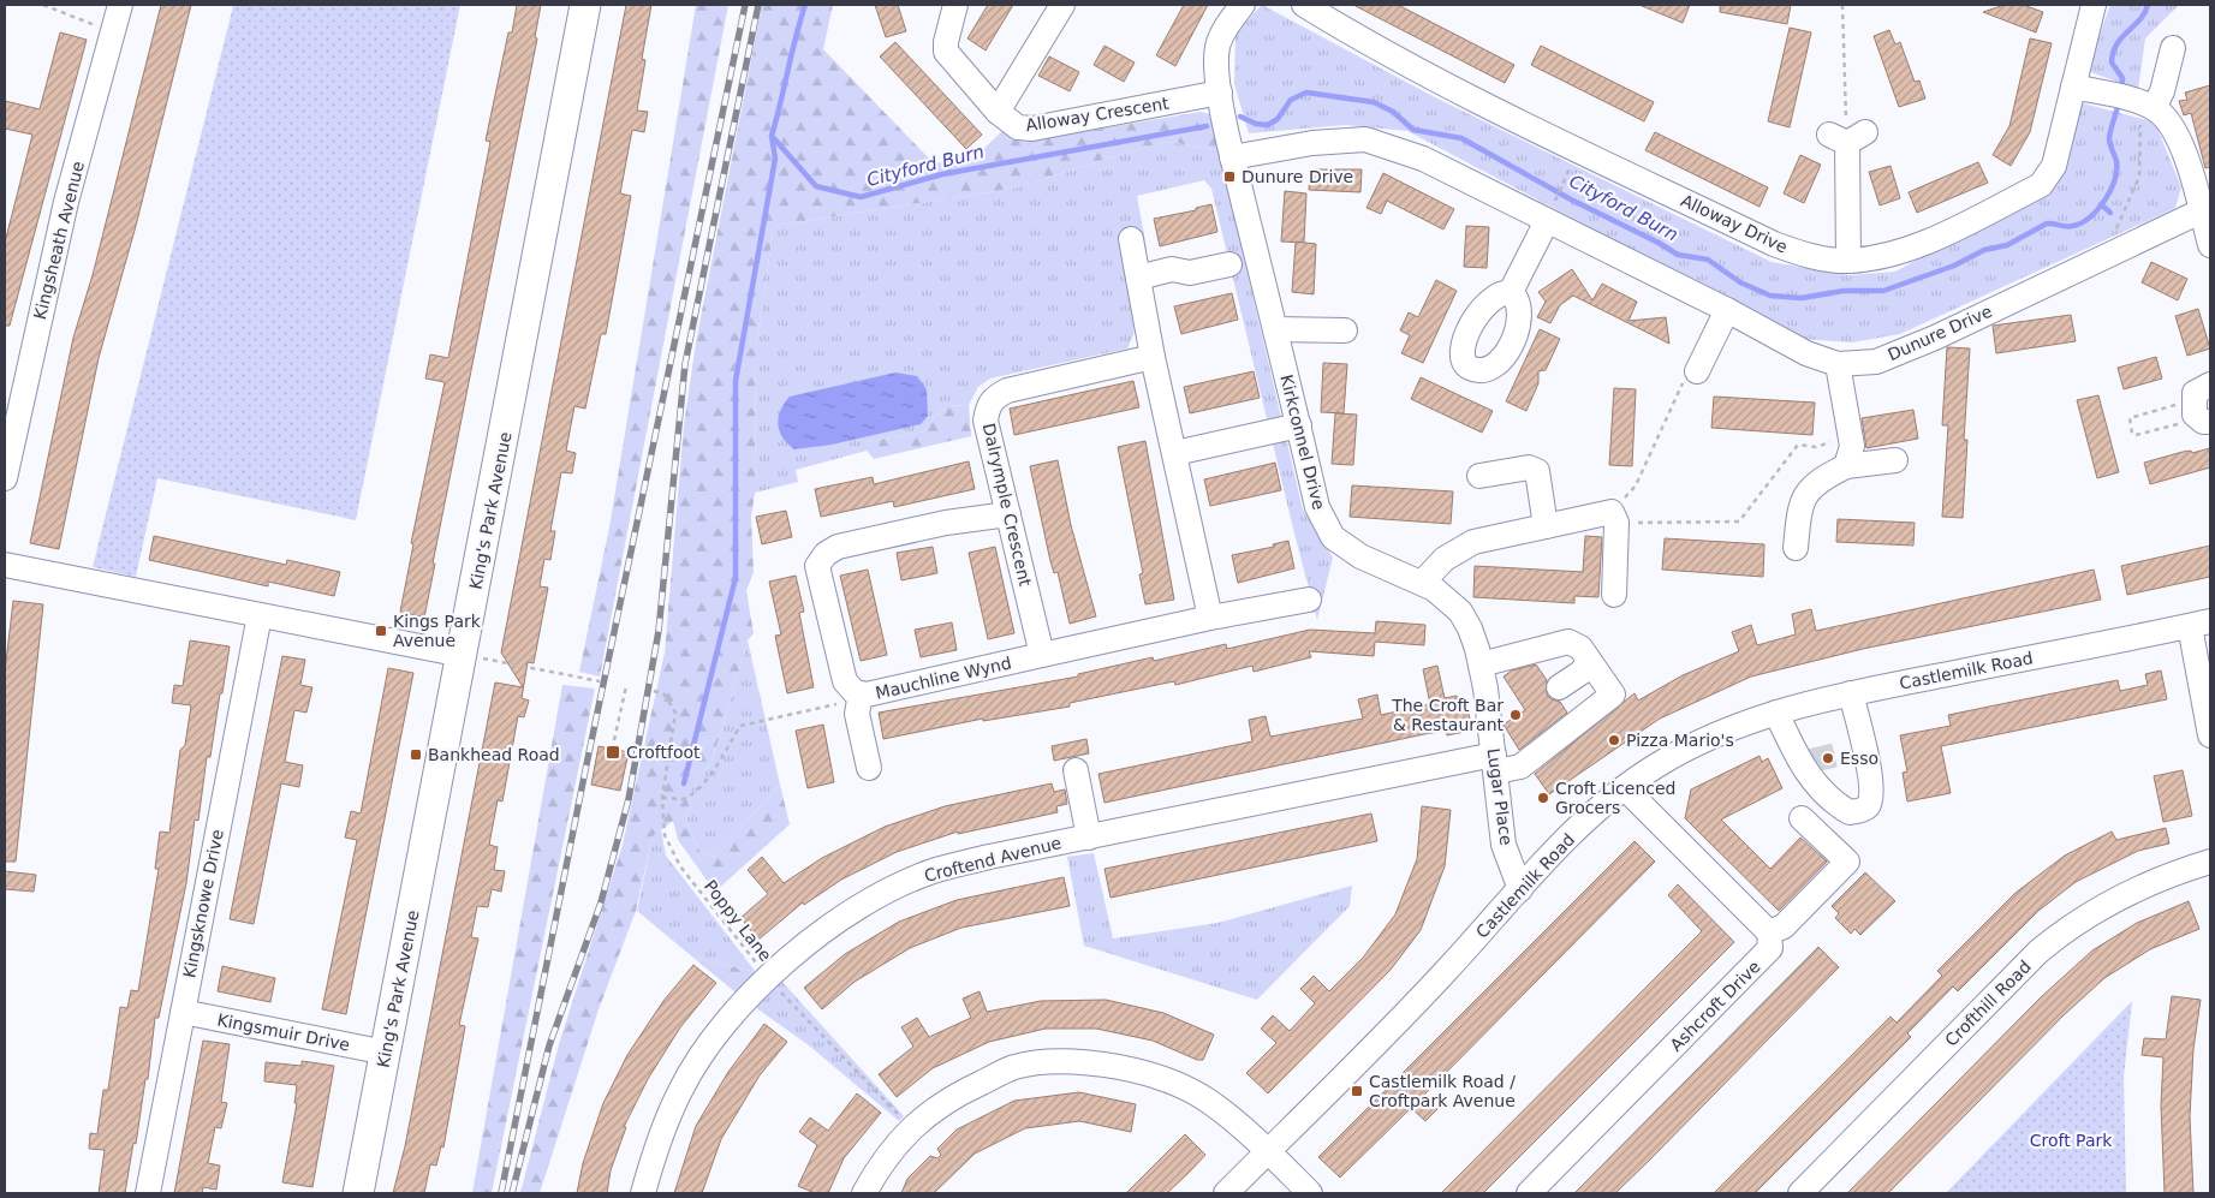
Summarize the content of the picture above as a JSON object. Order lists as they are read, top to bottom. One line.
{"streets":{"main road":["King's Park Avenue"],"street":["Alloway Crescent","Alloway Drive","Kingsheath Avenue","Dunure Drive","Kirkconnel Drive","Dalrymple Crescent","Castlemilk Road","Mauchline Wynd","Lugar Place","Croftend Avenue","Kingsknowe Drive","Crofthill Road","Ashcroft Drive","Kingsmuir Drive"],"path":["Poppy Lane"]},"crossings":[["Alloway Crescent","Kirkconnel Drive"],["Dunure Drive","Kirkconnel Drive"],["Kirkconnel Drive","Lugar Place"],["Dalrymple Crescent","Mauchline Wynd"],["King's Park Avenue","Kingsmuir Drive"],["Castlemilk Road","Lugar Place"],["Lugar Place","Croftend Avenue"],["Croftend Avenue","Poppy Lane"],["Kingsknowe Drive","Kingsmuir Drive"]],"water":["Cityford Burn"],"parks":["Croft Park"],"places":{"transit":["Dunure Drive","Kings Park Avenue","Croftfoot","Bankhead Road","Castlemilk Road / Croftpark Avenue"],"other":["The Croft Bar & Restaurant","Pizza Mario's","Esso","Croft Licenced Grocers"]}}
